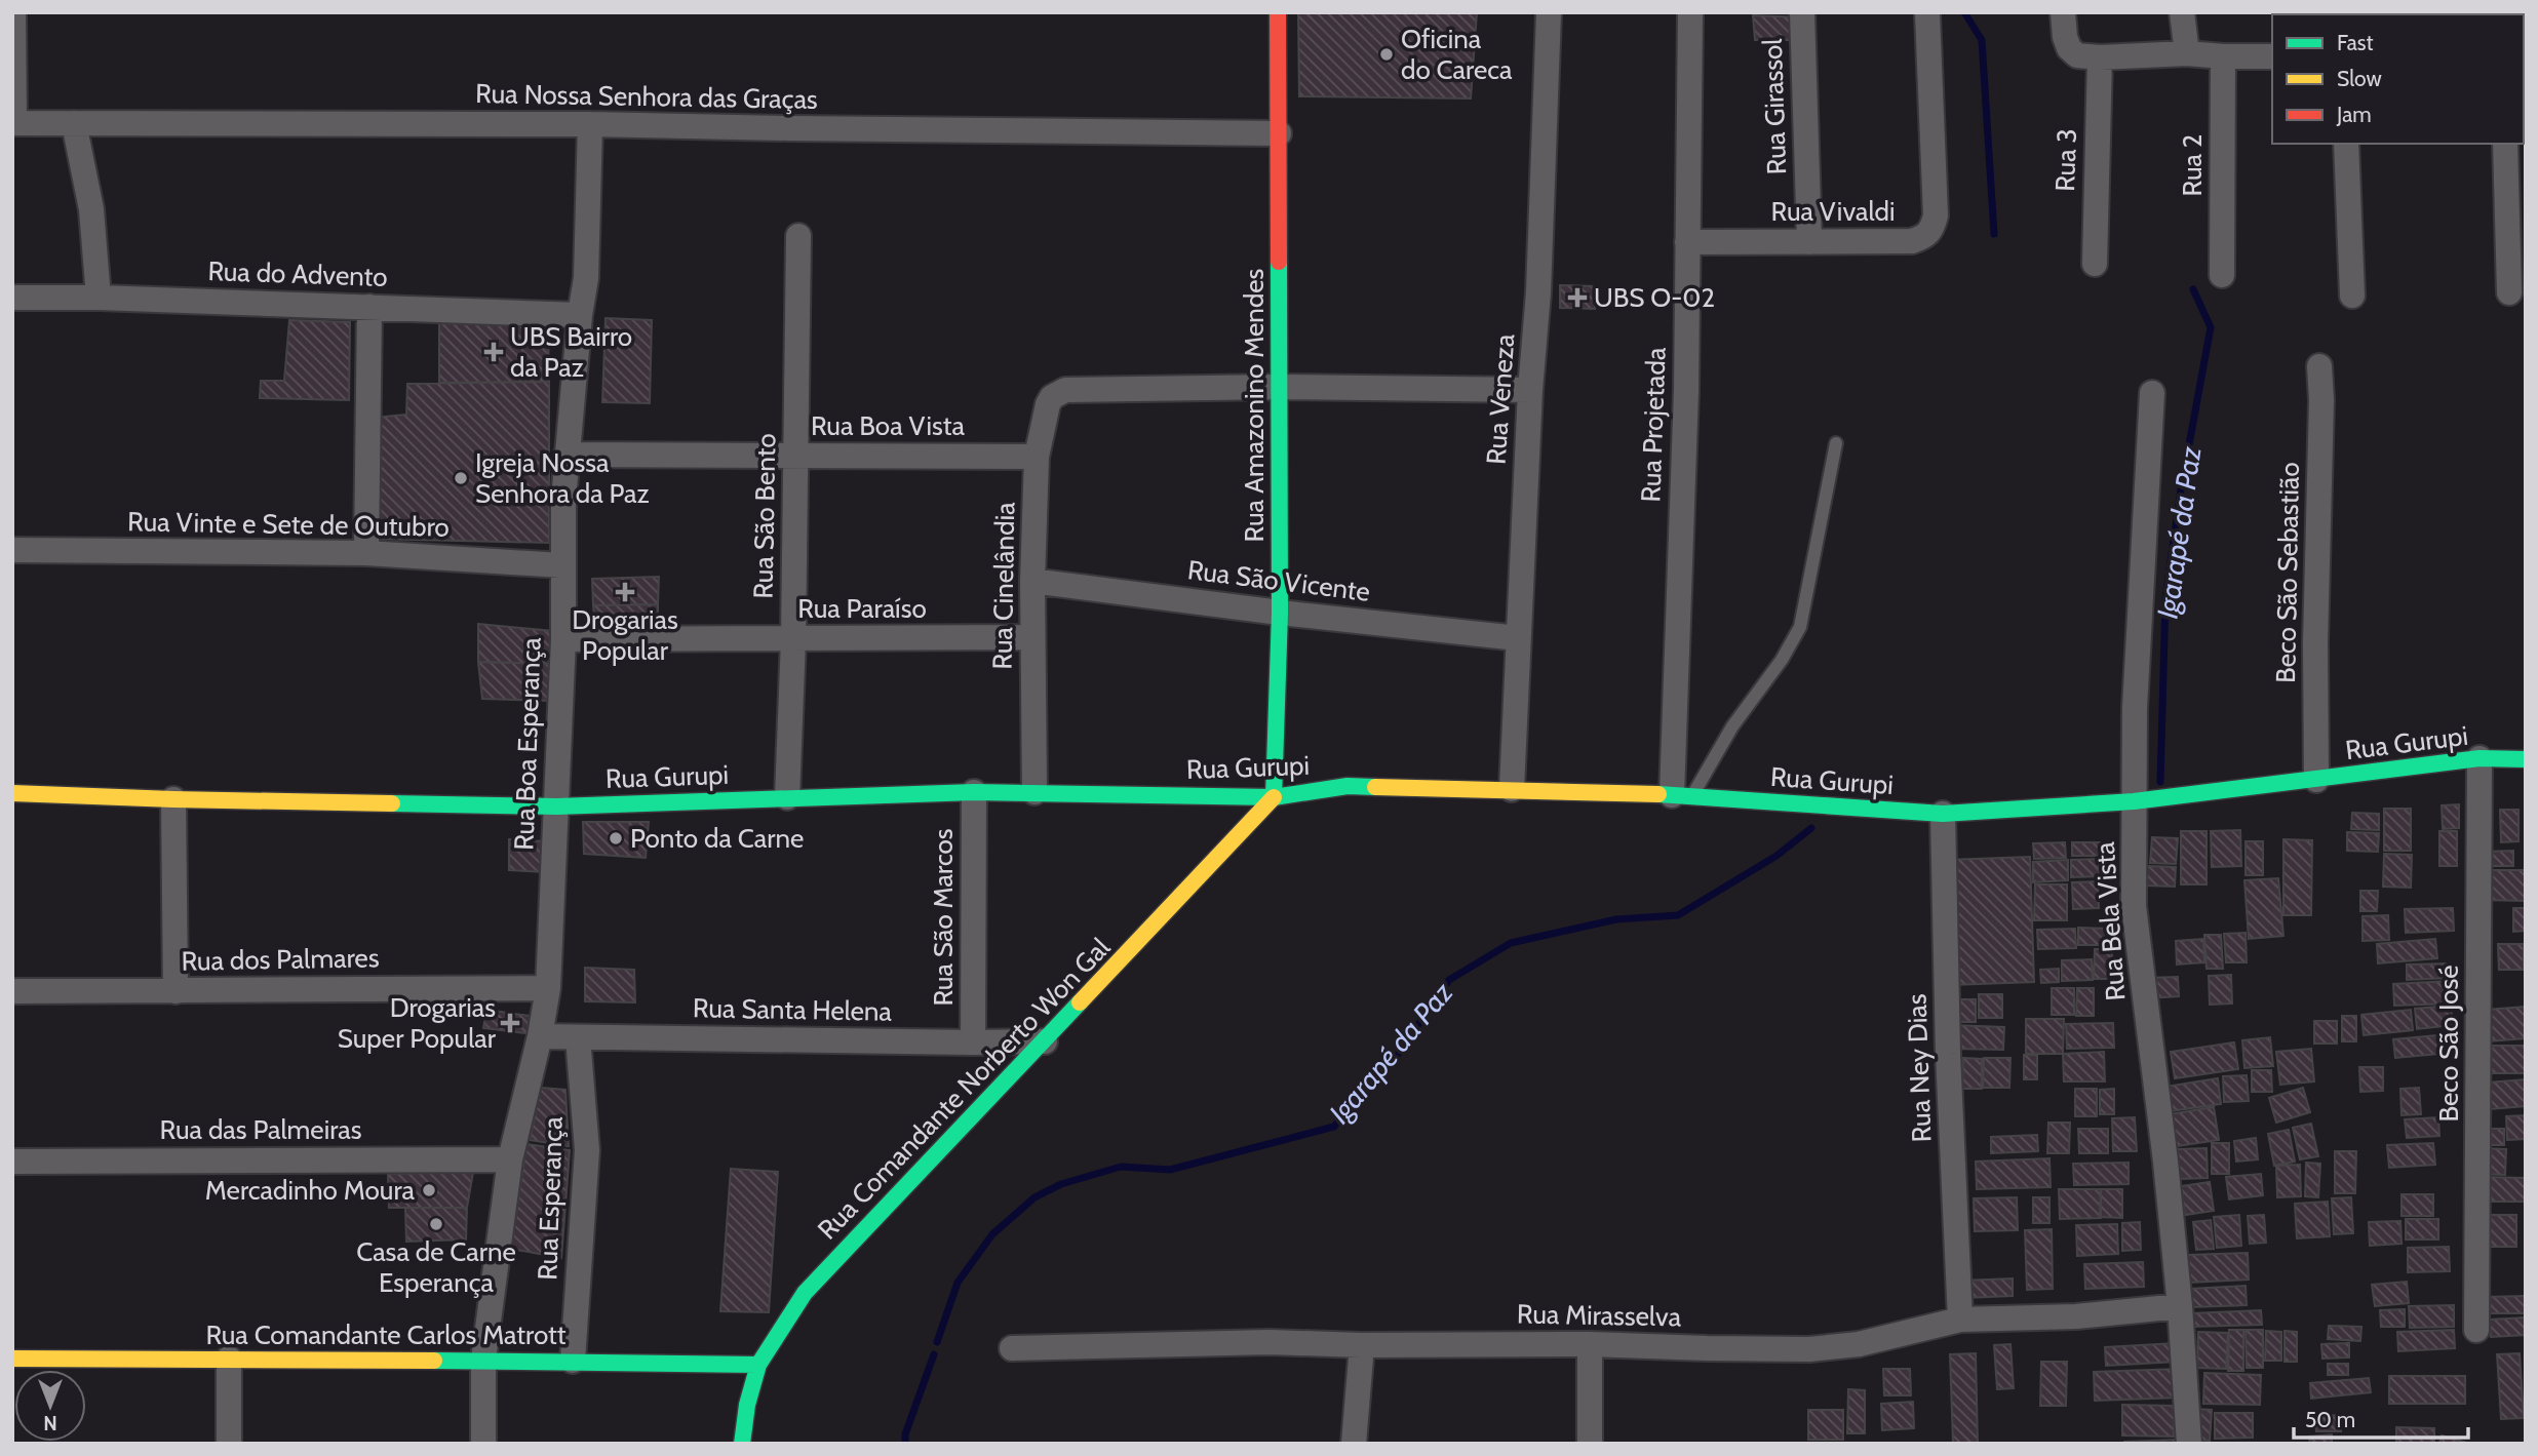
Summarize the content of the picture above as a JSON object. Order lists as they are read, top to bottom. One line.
{"streets":{"street":["Rua Nossa Senhora das Graças","Rua Girassol","Rua 3","Rua 2","Rua Vivaldi","Rua do Advento","Rua Veneza","Rua Amazonino Mendes","Rua Projetada","Rua Boa Vista","Rua São Bento","Rua Vinte e Sete de Outubro","Beco São Sebastião","Rua São Vicente","Rua Cinelândia","Rua Paraíso","Rua Gurupi","Rua Boa Esperança","Rua São Marcos","Rua Bela Vista","Rua dos Palmares","Rua Santa Helena","Beco São José","Rua Ney Dias","Rua Comandante Norberto Won Gal","Rua das Palmeiras","Rua Esperança","Rua Mirasselva","Rua Comandante Carlos Matrott"]},"crossings":[["Rua Nossa Senhora das Graças","Rua Amazonino Mendes"],["Rua Nossa Senhora das Graças","Rua Boa Esperança"],["Rua Girassol","Rua Vivaldi"],["Rua Vivaldi","Rua Projetada"],["Rua do Advento","Rua Boa Esperança"],["Rua Veneza","Rua São Vicente"],["Rua Veneza","Rua Gurupi"],["Rua Amazonino Mendes","Rua São Vicente"],["Rua Amazonino Mendes","Rua Cinelândia"],["Rua Amazonino Mendes","Rua Gurupi"],["Rua Amazonino Mendes","Rua Comandante Norberto Won Gal"],["Rua Projetada","Rua Gurupi"],["Rua Boa Vista","Rua São Bento"],["Rua Boa Vista","Rua Cinelândia"],["Rua Boa Vista","Rua Boa Esperança"],["Rua São Bento","Rua Paraíso"],["Rua São Bento","Rua Gurupi"],["Rua Vinte e Sete de Outubro","Rua Boa Esperança"],["Beco São Sebastião","Rua Gurupi"],["Rua São Vicente","Rua Cinelândia"],["Rua Cinelândia","Rua Paraíso"],["Rua Cinelândia","Rua Gurupi"],["Rua Paraíso","Rua Boa Esperança"],["Rua Gurupi","Rua Boa Esperança"],["Rua Gurupi","Rua São Marcos"],["Rua Gurupi","Rua Bela Vista"],["Rua Gurupi","Beco São José"],["Rua Gurupi","Rua Ney Dias"],["Rua Gurupi","Rua Comandante Norberto Won Gal"],["Rua Boa Esperança","Rua dos Palmares"],["Rua Boa Esperança","Rua Santa Helena"],["Rua Boa Esperança","Rua das Palmeiras"],["Rua Boa Esperança","Rua Comandante Carlos Matrott"],["Rua São Marcos","Rua Santa Helena"],["Rua Bela Vista","Rua Mirasselva"],["Rua Santa Helena","Rua Comandante Norberto Won Gal"],["Rua Santa Helena","Rua Esperança"],["Rua Ney Dias","Rua Mirasselva"],["Rua Comandante Norberto Won Gal","Rua Comandante Carlos Matrott"],["Rua Esperança","Rua Comandante Carlos Matrott"]],"water":["Igarapé da Paz"],"places":{"other":["Oficina do Careca","Igreja Nossa Senhora da Paz","Ponto da Carne","Mercadinho Moura","Casa de Carne Esperança"],"health":["UBS O-02","UBS Bairro da Paz","Drogarias Popular","Drogarias Super Popular"]},"legend":["Fast","Slow","Jam"],"scale_bar":"50 m","north":"bottom"}
